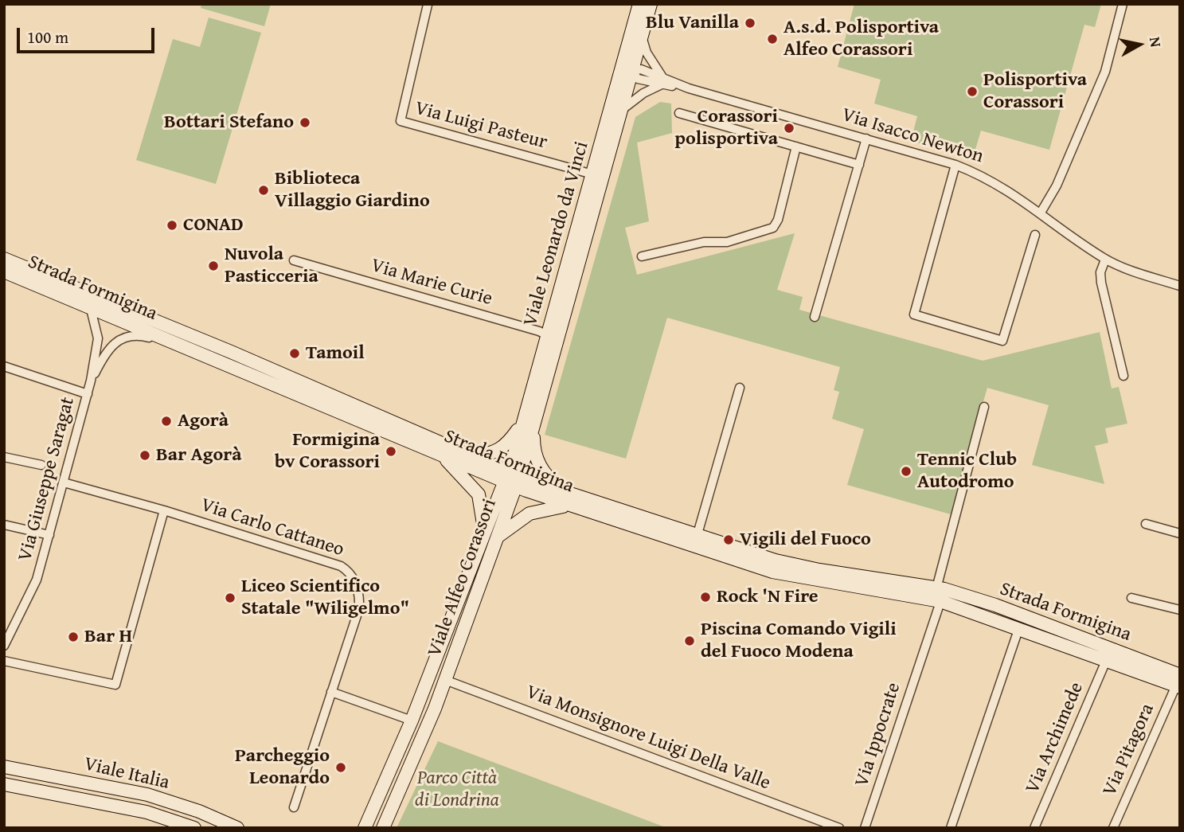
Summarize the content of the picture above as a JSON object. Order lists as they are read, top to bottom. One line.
{"streets":{"street":["Via Luigi Pasteur","Via Isacco Newton","Viale Leonardo da Vinci","Via Marie Curie","Strada Formigina","Via Giuseppe Saragat","Via Carlo Cattaneo","Viale Alfeo Corassori","Via Ippocrate","Via Monsignore Luigi Della Valle","Via Archimede","Via Pitagora","Viale Italia"]},"crossings":[["Via Luigi Pasteur","Viale Leonardo da Vinci"],["Via Isacco Newton","Viale Leonardo da Vinci"],["Viale Leonardo da Vinci","Via Marie Curie"],["Viale Leonardo da Vinci","Viale Alfeo Corassori"],["Strada Formigina","Via Giuseppe Saragat"],["Strada Formigina","Viale Alfeo Corassori"],["Strada Formigina","Via Ippocrate"],["Strada Formigina","Via Archimede"],["Strada Formigina","Via Pitagora"],["Via Giuseppe Saragat","Via Carlo Cattaneo"],["Viale Alfeo Corassori","Via Monsignore Luigi Della Valle"]],"parks":["Parco Città di Londrina"],"places":["Blu Vanilla","A.s.d. Polisportiva Alfeo Corassori","Polisportiva Corassori","Bottari Stefano","Corassori polisportiva","Biblioteca Villaggio Giardino","CONAD","Nuvola Pasticceria","Tamoil","Agorà","Formigina bv Corassori","Bar Agorà","Tennic Club Autodromo","Vigili del Fuoco","Rock 'N Fire","Liceo Scientifico Statale \"Wiligelmo\"","Bar H","Piscina Comando Vigili del Fuoco Modena","Parcheggio Leonardo"],"scale_bar":"100 m","north":"right"}
